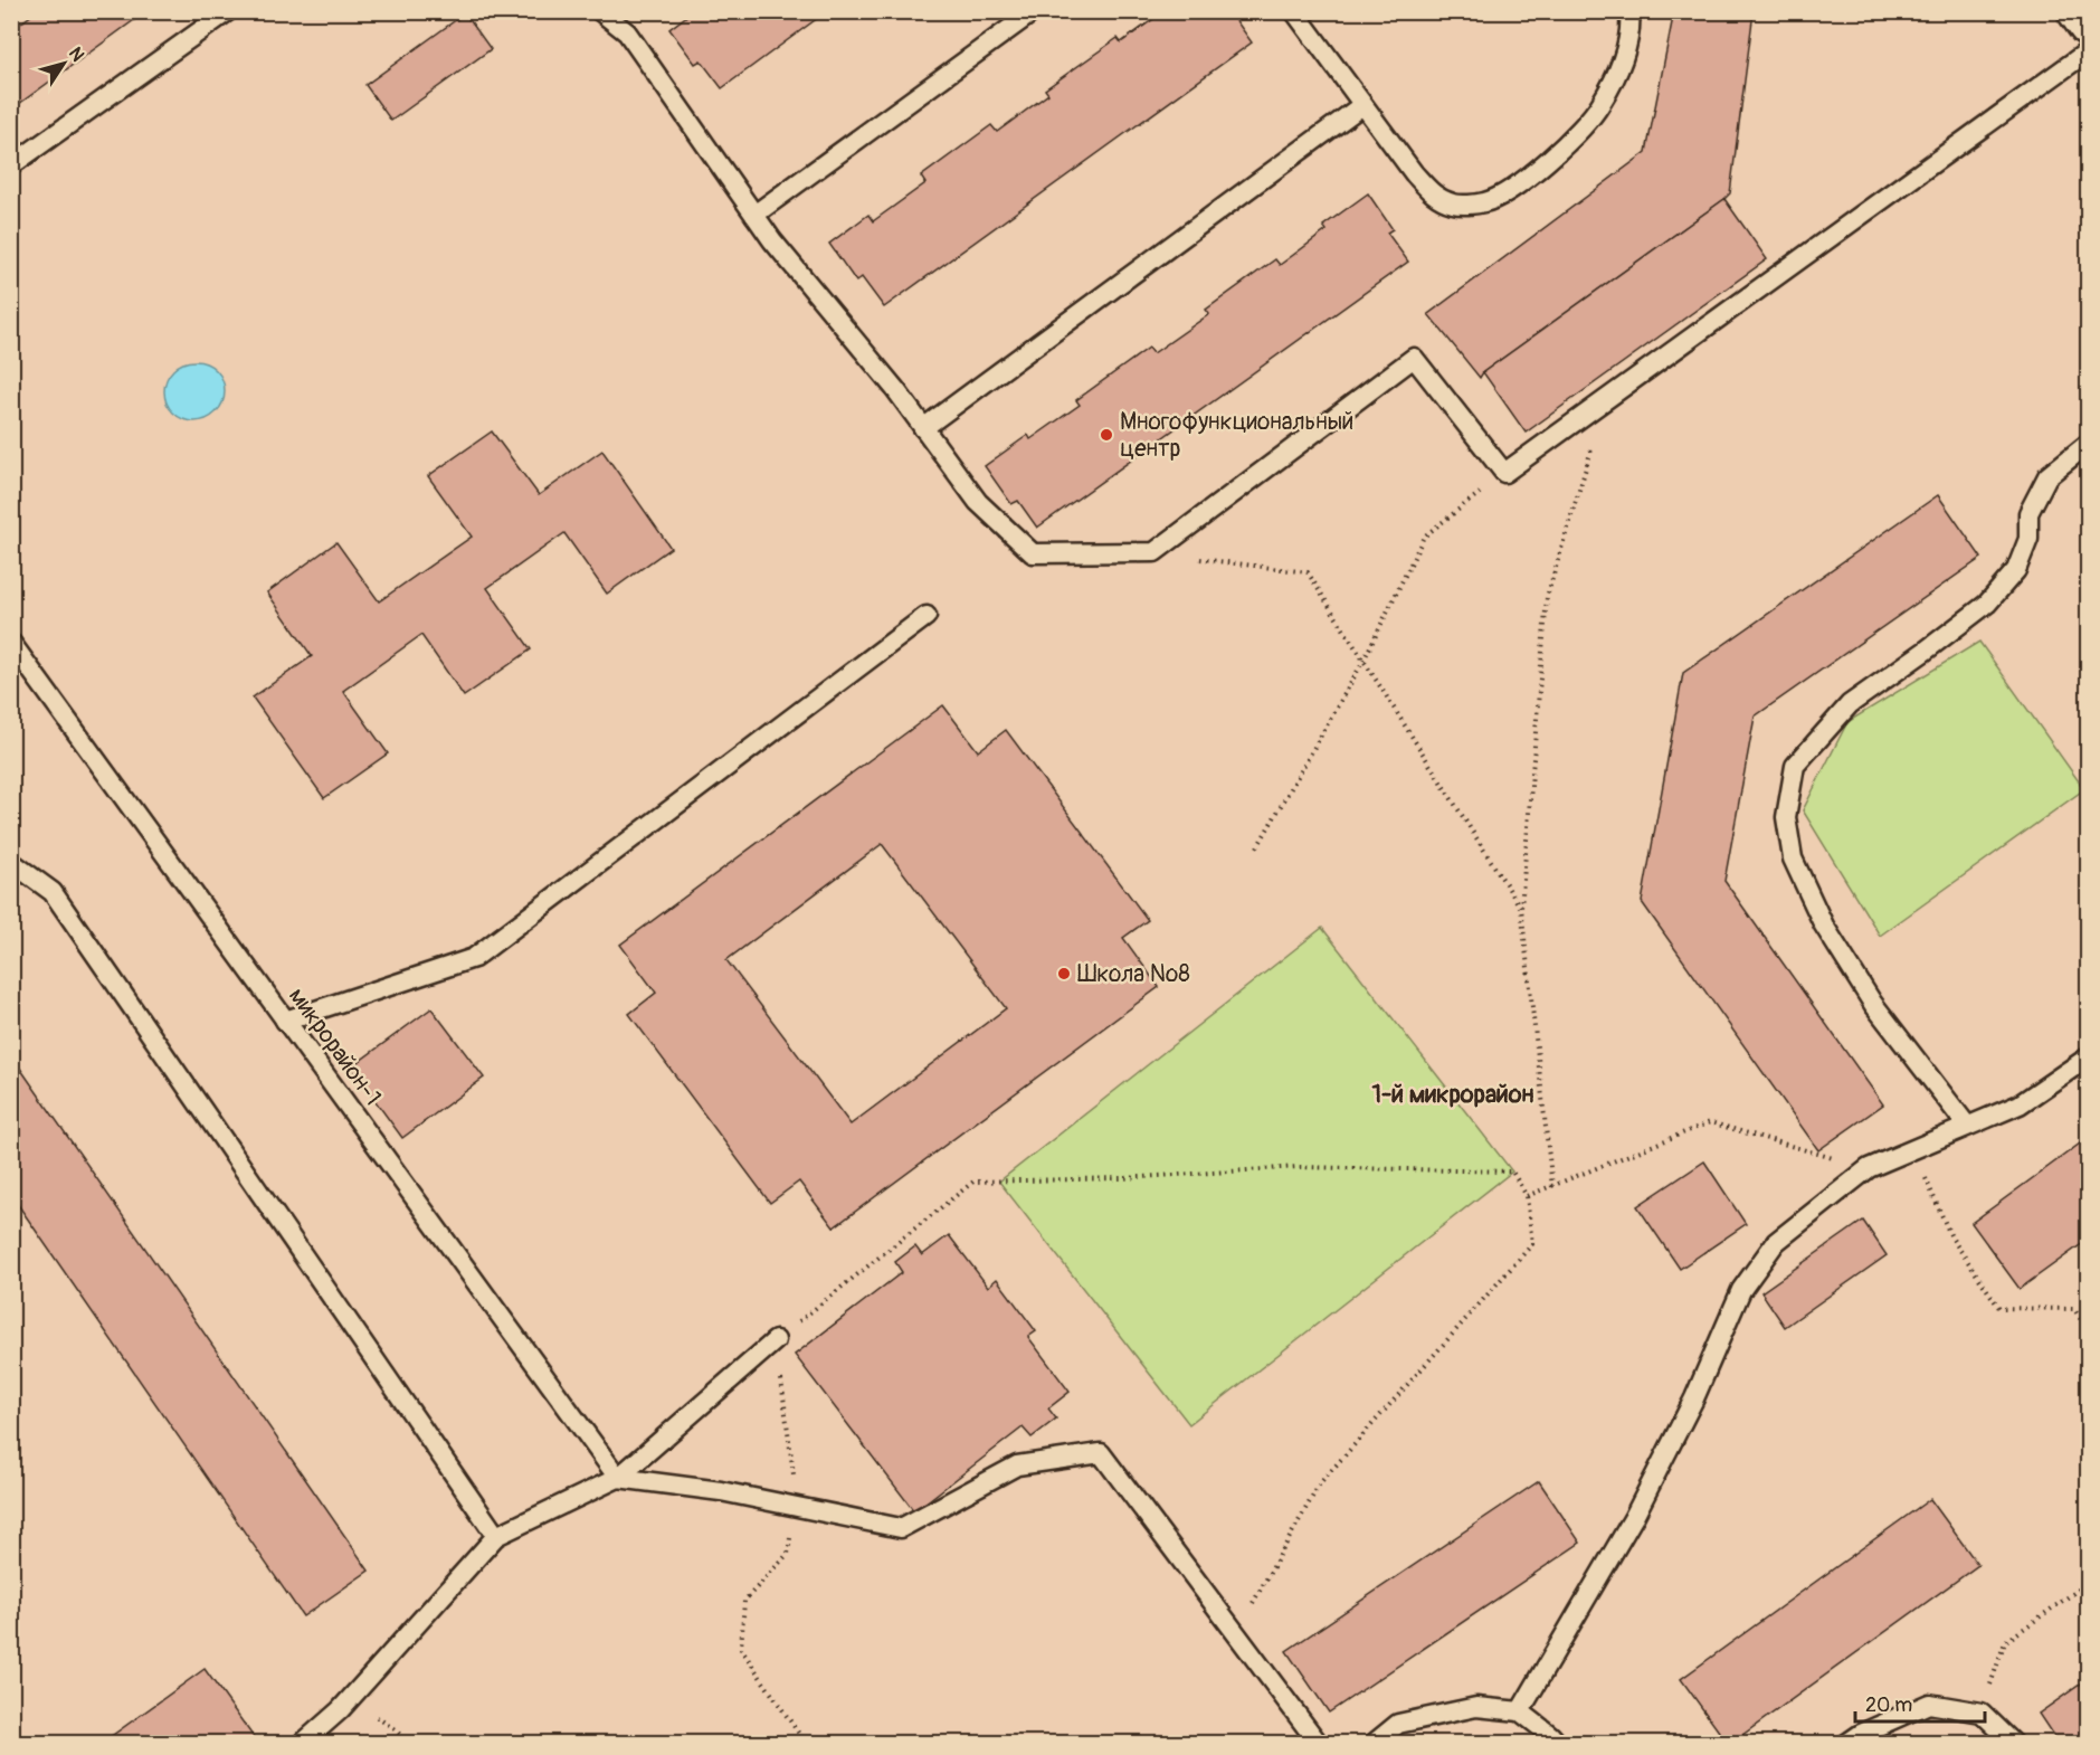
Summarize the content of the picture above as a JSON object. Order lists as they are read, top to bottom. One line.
{"streets":{"lane":["микрорайон-1"]},"districts":["1-й микрорайон"],"places":["Многофункциональный центр","Школа №8"],"scale_bar":"20 m","north":"top right"}
